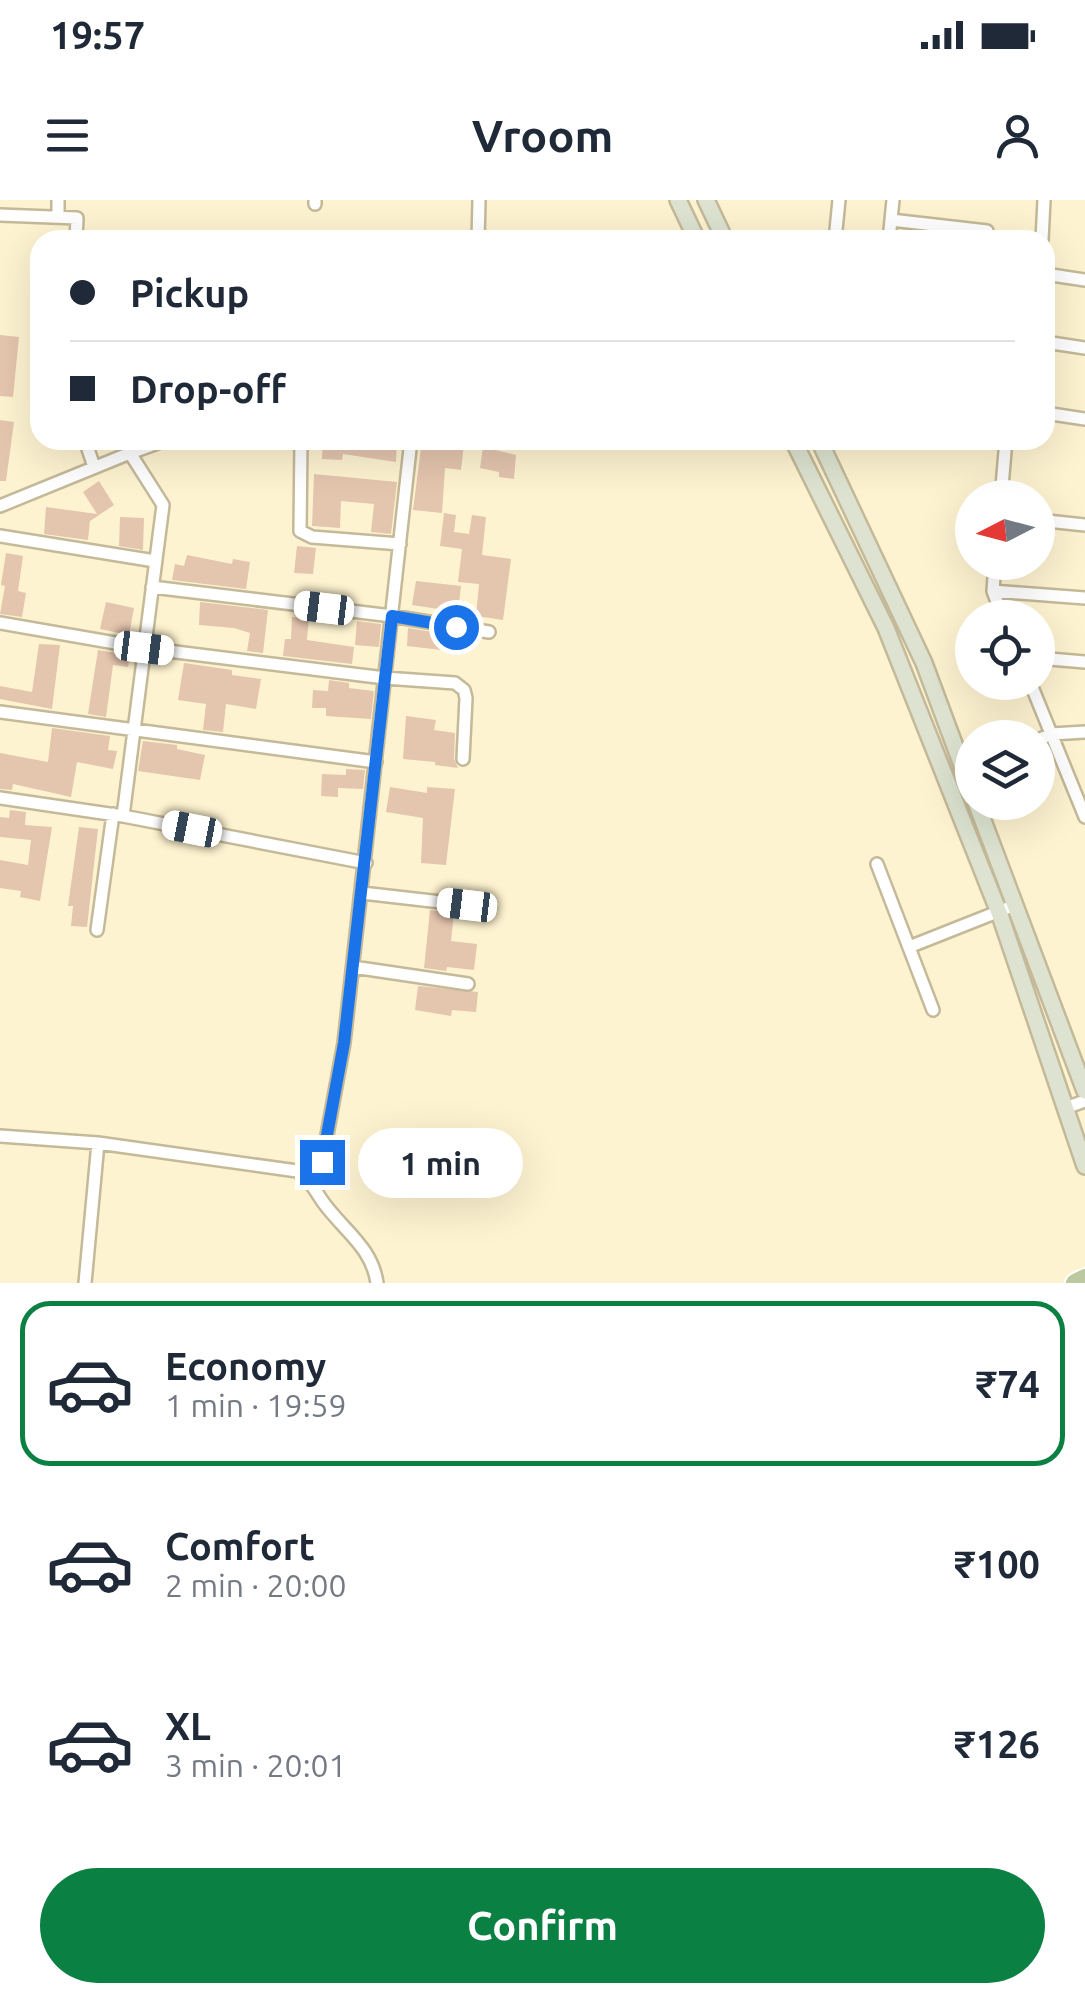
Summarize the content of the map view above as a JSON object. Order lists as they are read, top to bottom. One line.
{"north":"left","page":{"status":"19:57","header":"Vroom","banner":["Pickup","Drop-off"],"bubble":"1 min","list":[{"name":"Economy","note":"1 min · 19:59","value":"₹74"},{"name":"Comfort","note":"2 min · 20:00","value":"₹100"},{"name":"XL","note":"3 min · 20:01","value":"₹126"}],"buttons":"Confirm"}}
